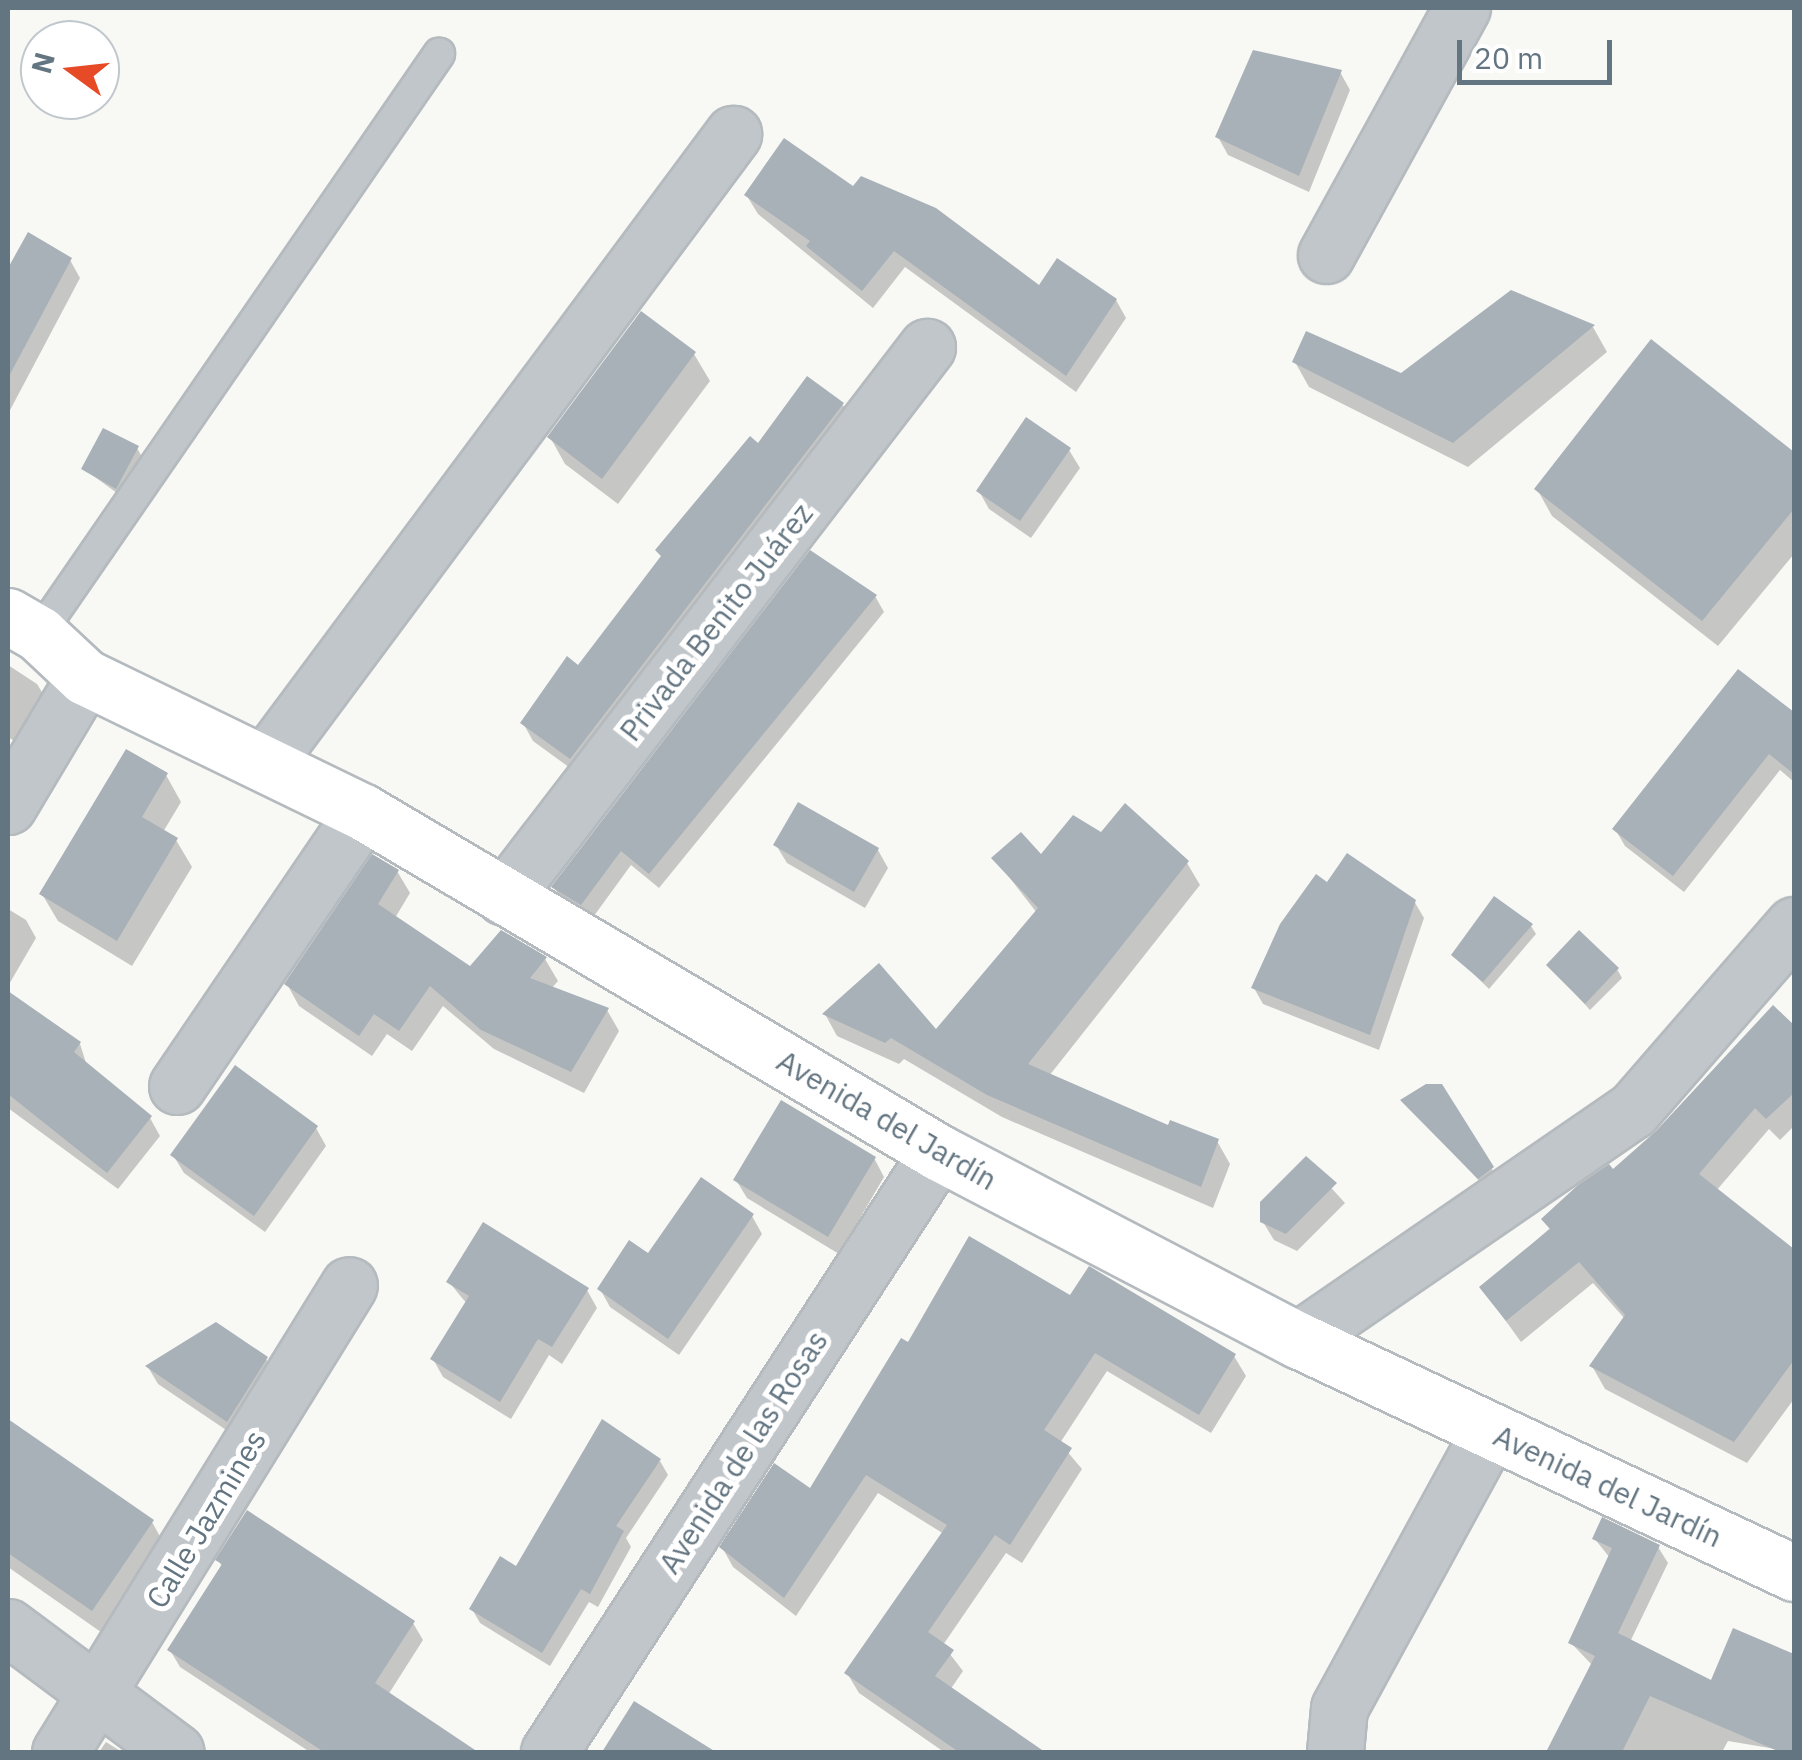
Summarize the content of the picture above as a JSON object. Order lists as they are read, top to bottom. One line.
{"streets":{"main road":["Avenida del Jardín"],"street":["Privada Benito Juárez","Avenida de las Rosas","Calle Jazmines"]},"crossings":[["Privada Benito Juárez","Avenida del Jardín"],["Avenida del Jardín","Avenida de las Rosas"]],"scale_bar":"20 m","north":"left"}
